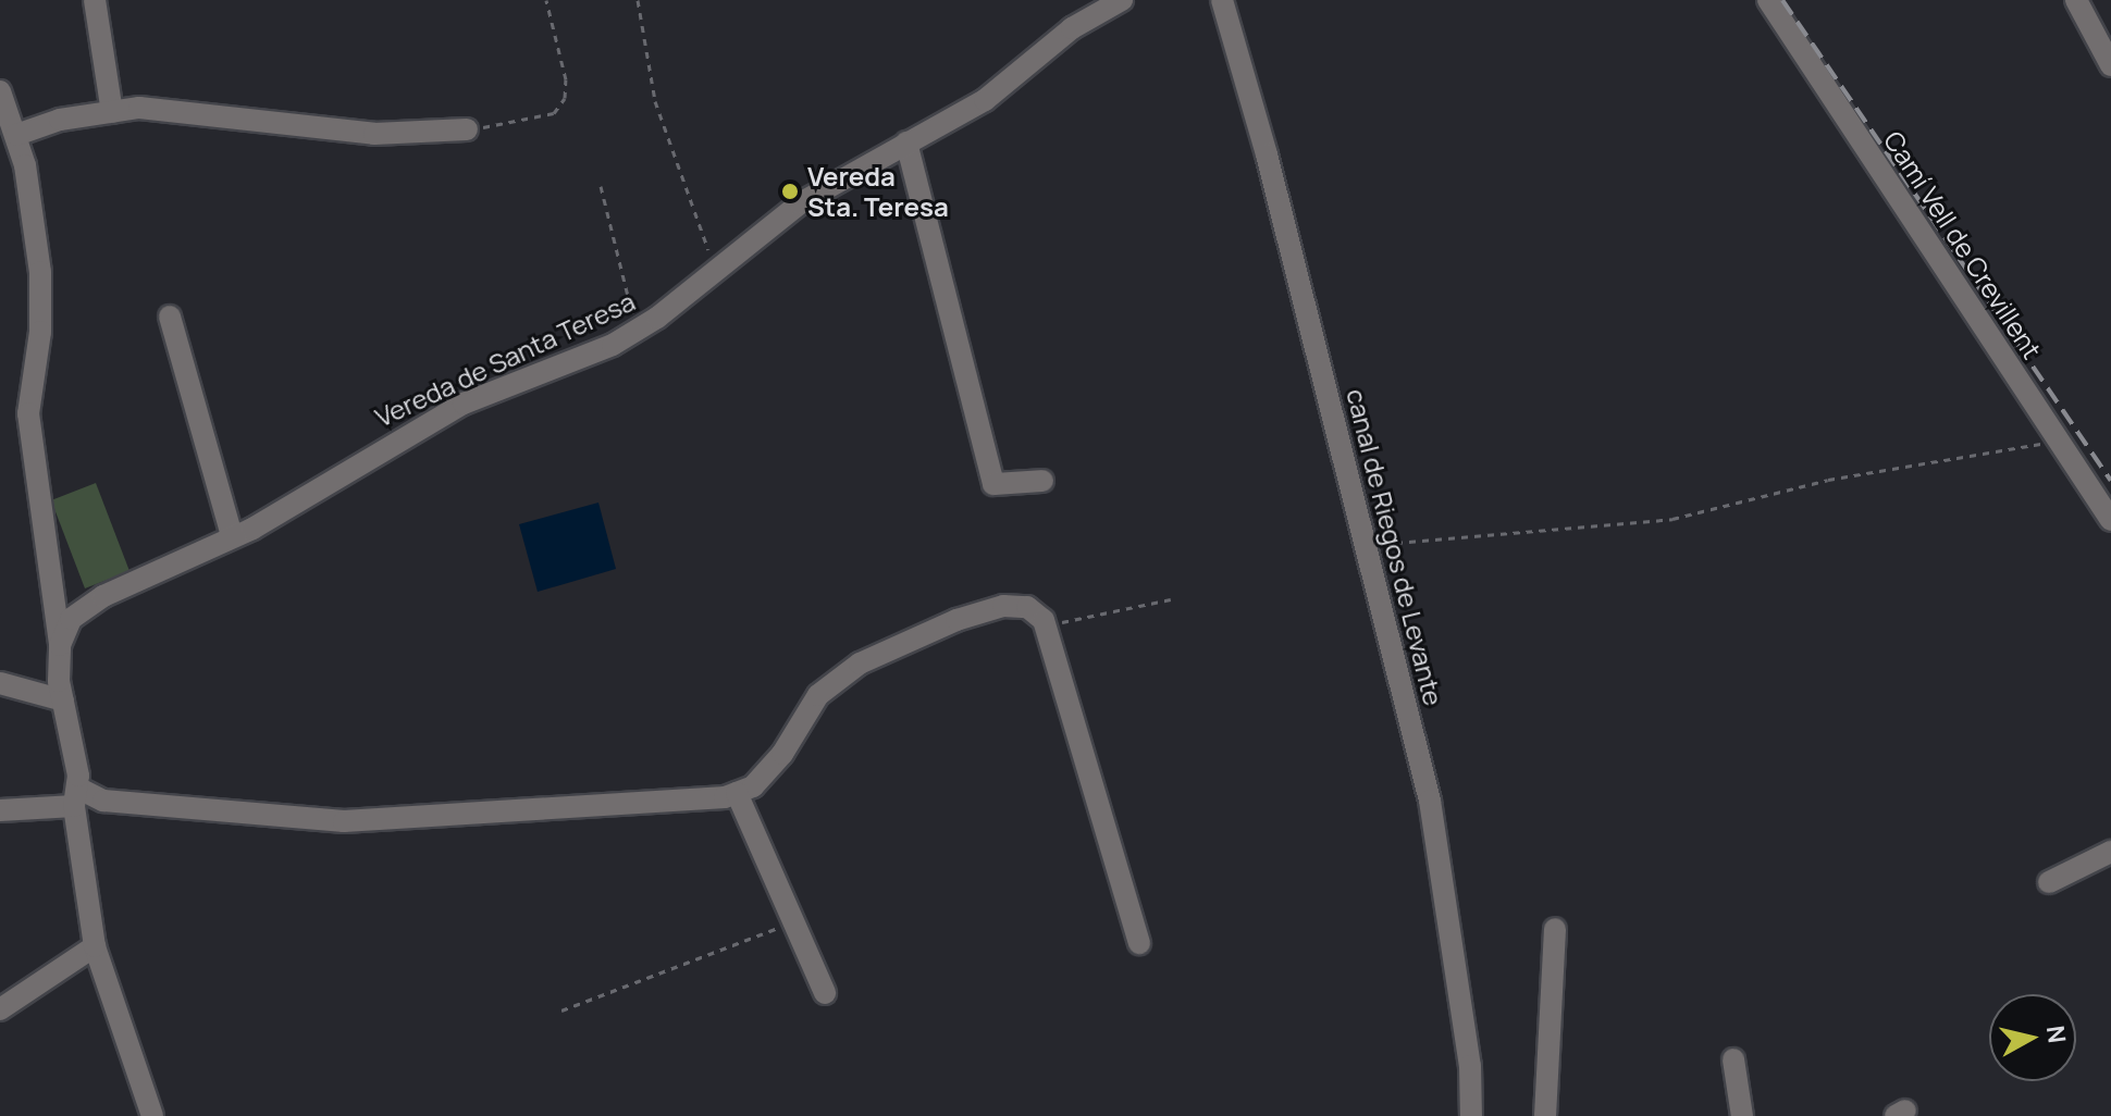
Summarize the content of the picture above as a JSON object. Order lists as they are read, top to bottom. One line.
{"streets":{"street":["Camí Vell de Crevillent","Vereda de Santa Teresa","canal de Riegos de Levante"]},"places":["Vereda Sta. Teresa"],"north":"right"}
